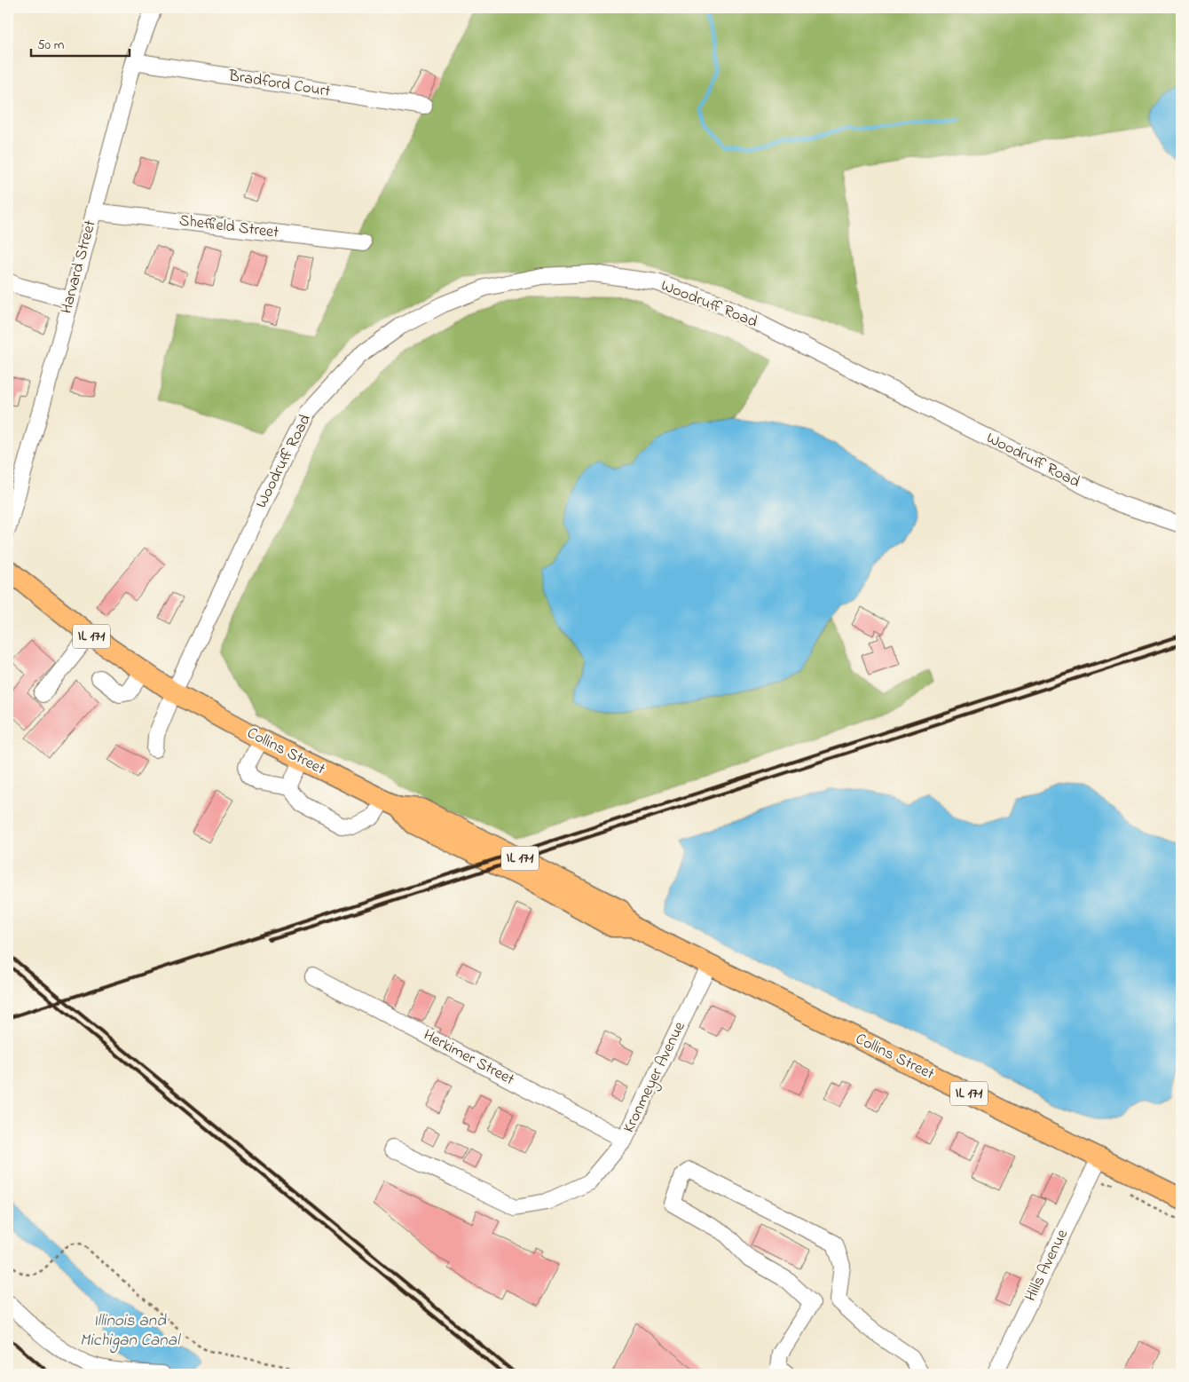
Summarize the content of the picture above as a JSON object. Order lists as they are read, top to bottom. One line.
{"streets":{"main road":["IL 171","Collins Street"],"street":["Bradford Court","Sheffield Street","Harvard Street","Woodruff Road","Herkimer Street","Kronmeyer Avenue","Hills Avenue"]},"crossings":[["Bradford Court","Harvard Street"],["Sheffield Street","Harvard Street"],["Woodruff Road","IL 171"],["Woodruff Road","Collins Street"],["IL 171","Collins Street"],["Collins Street","Kronmeyer Avenue"],["Collins Street","Hills Avenue"],["Herkimer Street","Kronmeyer Avenue"]],"water":["Illinois and Michigan Canal"],"scale_bar":"50 m"}
